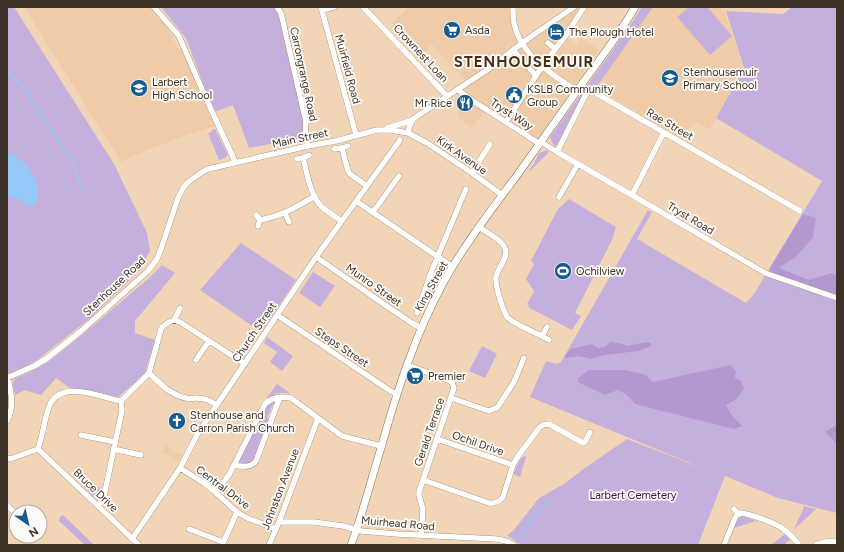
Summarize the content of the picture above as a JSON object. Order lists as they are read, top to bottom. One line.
{"streets":{"main road":["King Street"],"street":["Crownest Loan","Muirfield Road","Carrongrange Road","Tryst Way","Rae Street","Main Street","Kirk Avenue","Tryst Road","Munro Street","Stenhouse Road","Church Street","Steps Street","Gerald Terrace","Ochil Drive","Central Drive","Johnston Avenue","Bruce Drive","Muirhead Road"]},"crossings":[["Crownest Loan","Main Street"],["Muirfield Road","Main Street"],["Carrongrange Road","Main Street"],["Tryst Way","Main Street"],["Tryst Way","Tryst Road"],["Tryst Way","King Street"],["Rae Street","Tryst Road"],["Main Street","Kirk Avenue"],["Main Street","Stenhouse Road"],["Kirk Avenue","King Street"],["Tryst Road","King Street"],["Munro Street","King Street"],["Munro Street","Church Street"],["King Street","Steps Street"],["King Street","Gerald Terrace"],["King Street","Muirhead Road"],["Church Street","Steps Street"],["Church Street","Central Drive"],["Church Street","Bruce Drive"],["Gerald Terrace","Ochil Drive"],["Gerald Terrace","Muirhead Road"],["Central Drive","Johnston Avenue"],["Johnston Avenue","Muirhead Road"]],"districts":["STENHOUSEMUIR"],"parks":["Larbert Cemetery"],"places":{"supermarket":["Asda","Premier"],"hotel":["The Plough Hotel"],"school or university":["Stenhousemuir Primary School","Larbert High School"],"public building":["KSLB Community Group"],"restaurant":["Mr Rice"],"sports":["Ochilview"],"church":["Stenhouse and Carron Parish Church"]},"north":"bottom right"}
